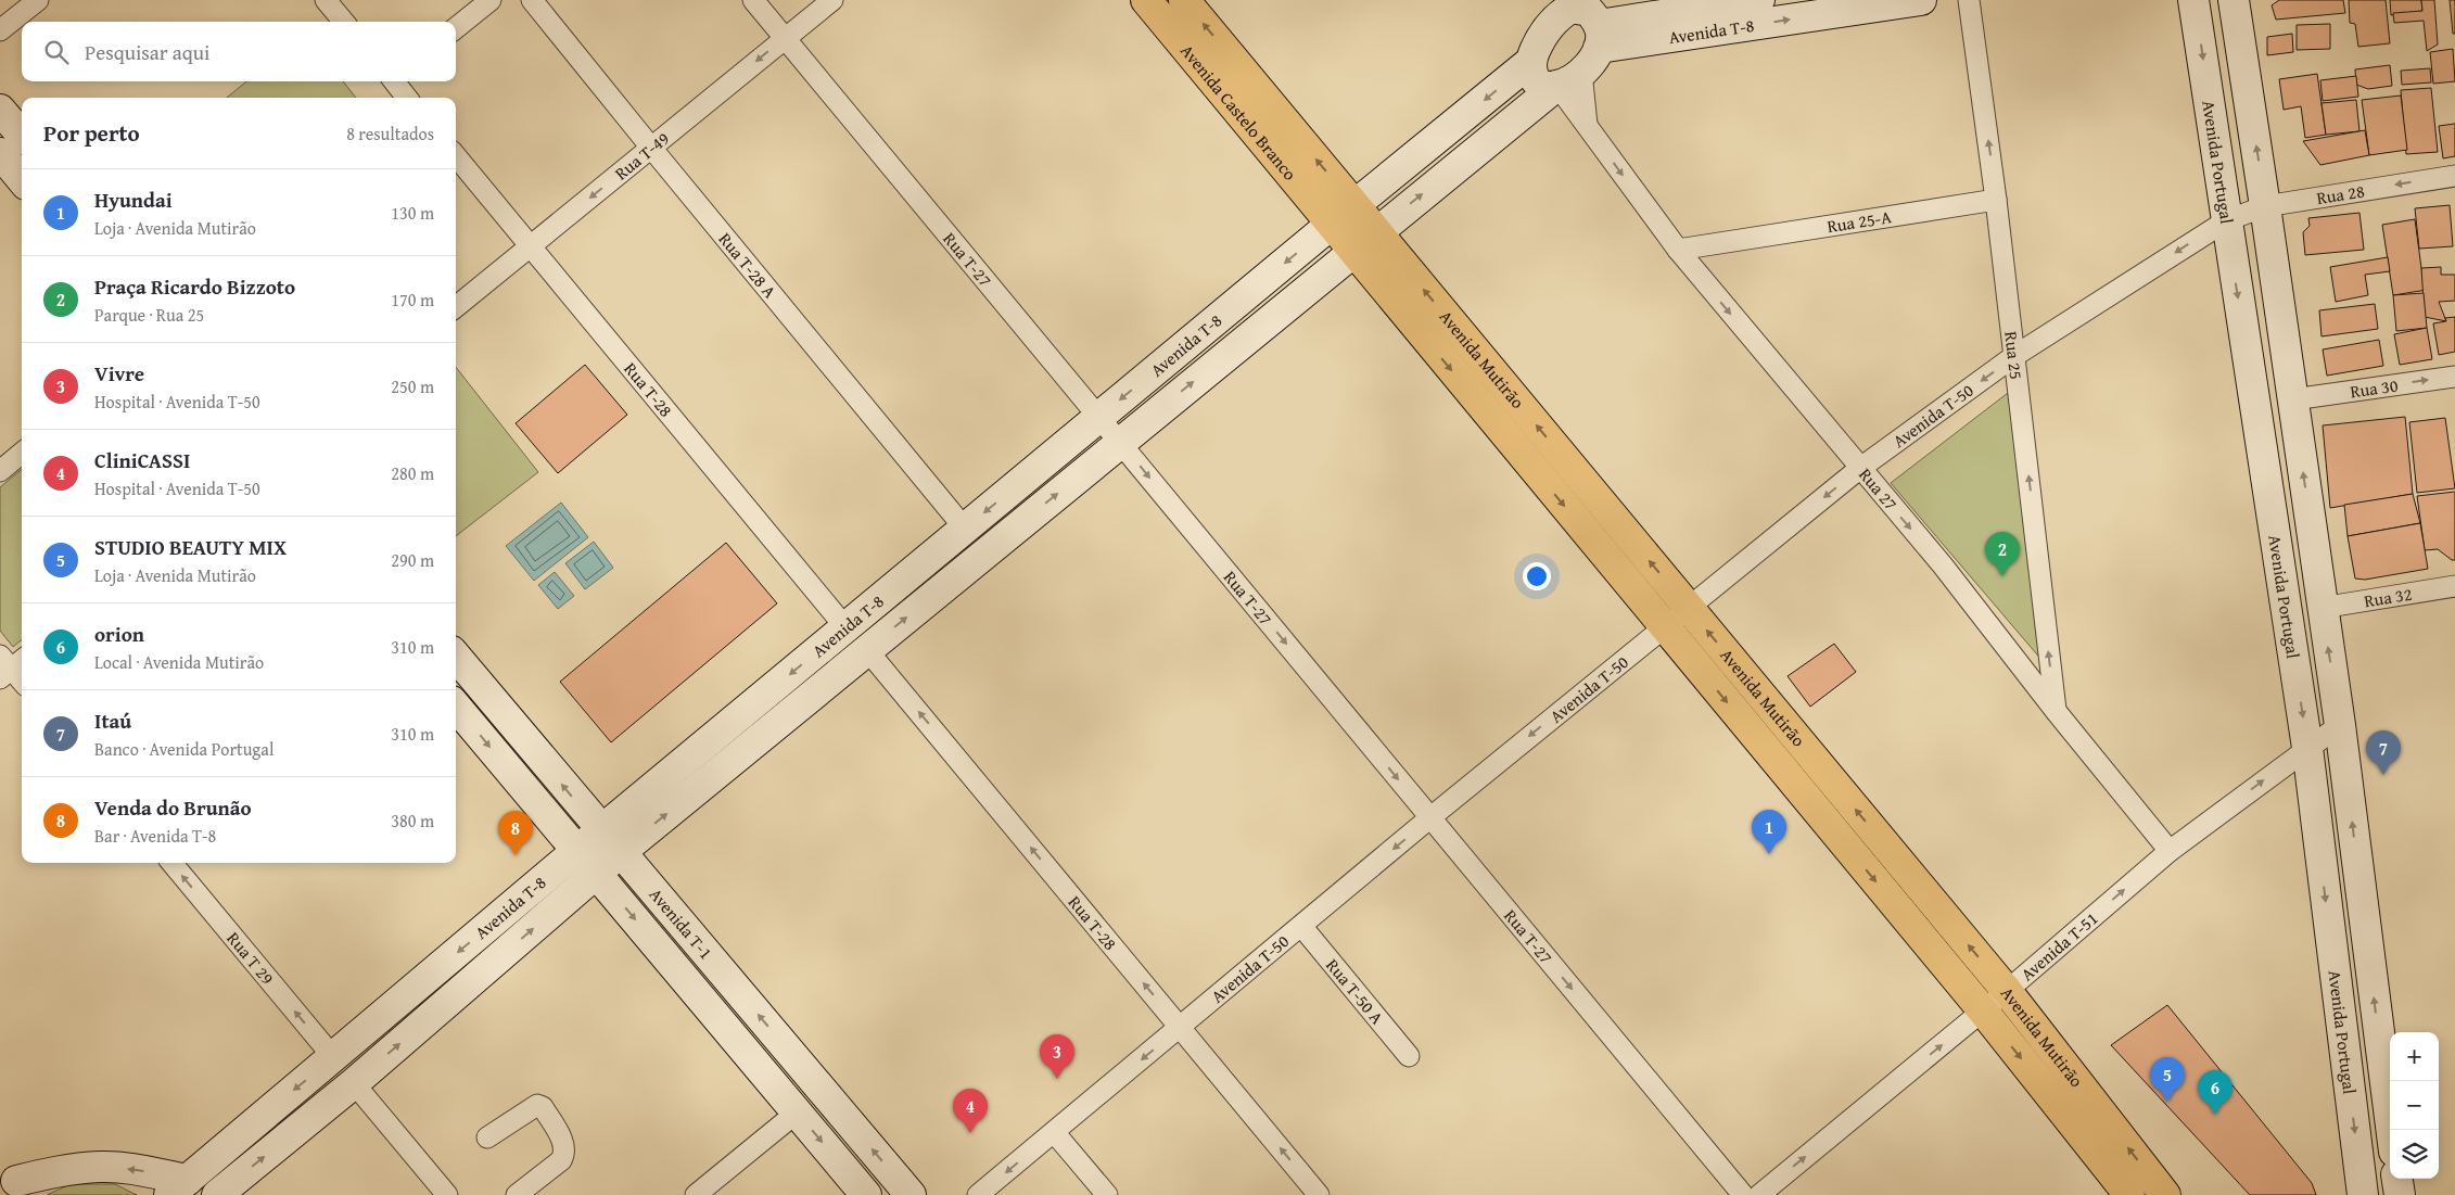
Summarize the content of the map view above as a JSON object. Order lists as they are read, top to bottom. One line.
{"streets":{"main road":["Avenida Castelo Branco","Avenida Mutirão"],"street":["Avenida T-8","Rua T-49","Avenida Portugal","Rua 28","Rua 25-A","Rua T-27","Rua T-28 A","Rua 25","Rua 30","Rua T-28","Avenida T-50","Rua 27","Rua 32","Avenida T-1","Avenida T-51","Rua T 29","Rua T-50 A"]},"crossings":[["Avenida T-8","Avenida Castelo Branco"],["Avenida T-8","Rua T-27"],["Avenida T-8","Rua T-28 A"],["Avenida T-8","Avenida Mutirão"],["Avenida T-8","Rua T-28"],["Avenida T-8","Rua 27"],["Avenida T-8","Avenida T-1"],["Avenida T-8","Rua T 29"],["Avenida Castelo Branco","Avenida Mutirão"],["Rua T-49","Rua T-27"],["Rua T-49","Rua T-28 A"],["Rua T-49","Rua T-28"],["Avenida Portugal","Rua 28"],["Avenida Portugal","Rua 30"],["Avenida Portugal","Avenida T-50"],["Avenida Portugal","Rua 32"],["Avenida Portugal","Avenida T-51"],["Rua 28","Avenida T-50"],["Rua 25-A","Rua 25"],["Rua 25-A","Rua 27"],["Rua T-27","Avenida T-50"],["Rua 25","Avenida T-50"],["Rua 25","Rua 27"],["Avenida Mutirão","Avenida T-50"],["Avenida Mutirão","Avenida T-51"],["Rua T-28","Avenida T-50"],["Avenida T-50","Rua 27"],["Avenida T-50","Rua T-50 A"],["Rua 27","Avenida T-51"]],"one_way":["Rua T-49","Rua 28","Rua T-27","Rua 25","Rua 30","Rua T-28","Avenida T-50","Rua 27","Avenida T-51","Rua T 29"],"page":{"search":"Pesquisar aqui","heading":["Por perto","8 resultados"],"list":[{"mark":"1","name":"Hyundai","note":"Loja · Avenida Mutirão","value":"130 m"},{"mark":"2","name":"Praça Ricardo Bizzoto","note":"Parque · Rua 25","value":"170 m"},{"mark":"3","name":"Vivre","note":"Hospital · Avenida T-50","value":"250 m"},{"mark":"4","name":"CliniCASSI","note":"Hospital · Avenida T-50","value":"280 m"},{"mark":"5","name":"STUDIO BEAUTY MIX","note":"Loja · Avenida Mutirão","value":"290 m"},{"mark":"6","name":"orion","note":"Local · Avenida Mutirão","value":"310 m"},{"mark":"7","name":"Itaú","note":"Banco · Avenida Portugal","value":"310 m"},{"mark":"8","name":"Venda do Brunão","note":"Bar · Avenida T-8","value":"380 m"}],"pins":["2","7","1","8","3","5","6","4"],"map_buttons":["+","−"]}}
